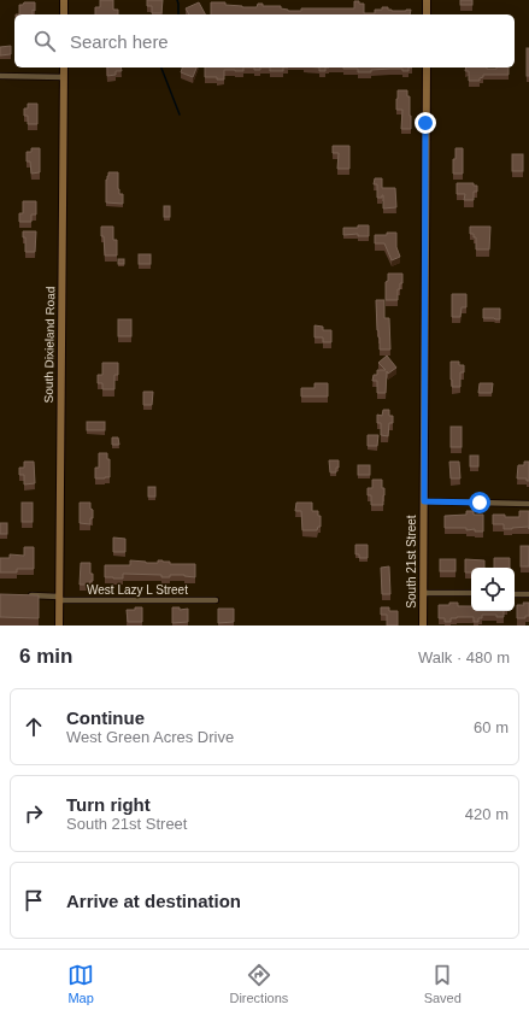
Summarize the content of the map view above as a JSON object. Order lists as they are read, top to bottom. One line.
{"streets":{"street":["South Dixieland Road","South 21st Street","West Lazy L Street"]},"crossings":[["South Dixieland Road","West Lazy L Street"]],"page":{"search":"Search here","heading":["6 min","Walk · 480 m"],"list":[["Continue","West Green Acres Drive","60 m"],["Turn right","South 21st Street","420 m"],"Arrive at destination"],"nav":["Map","Directions","Saved"]}}
